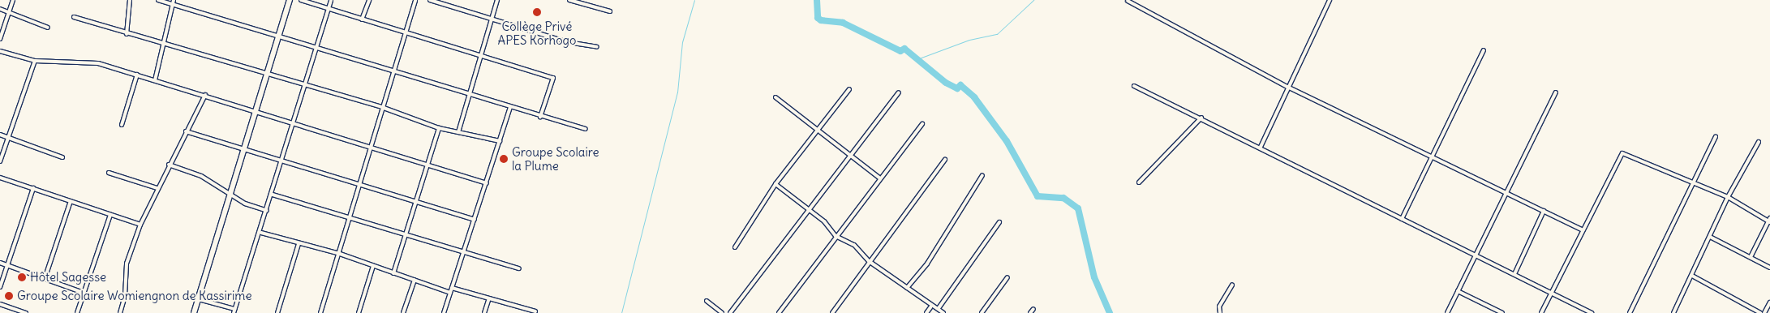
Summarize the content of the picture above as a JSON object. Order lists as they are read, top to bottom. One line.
{"places":["Collège Privé APES Korhogo","Groupe Scolaire la Plume","Hôtel Sagesse","Groupe Scolaire Womiengnon de Kassirime"]}
